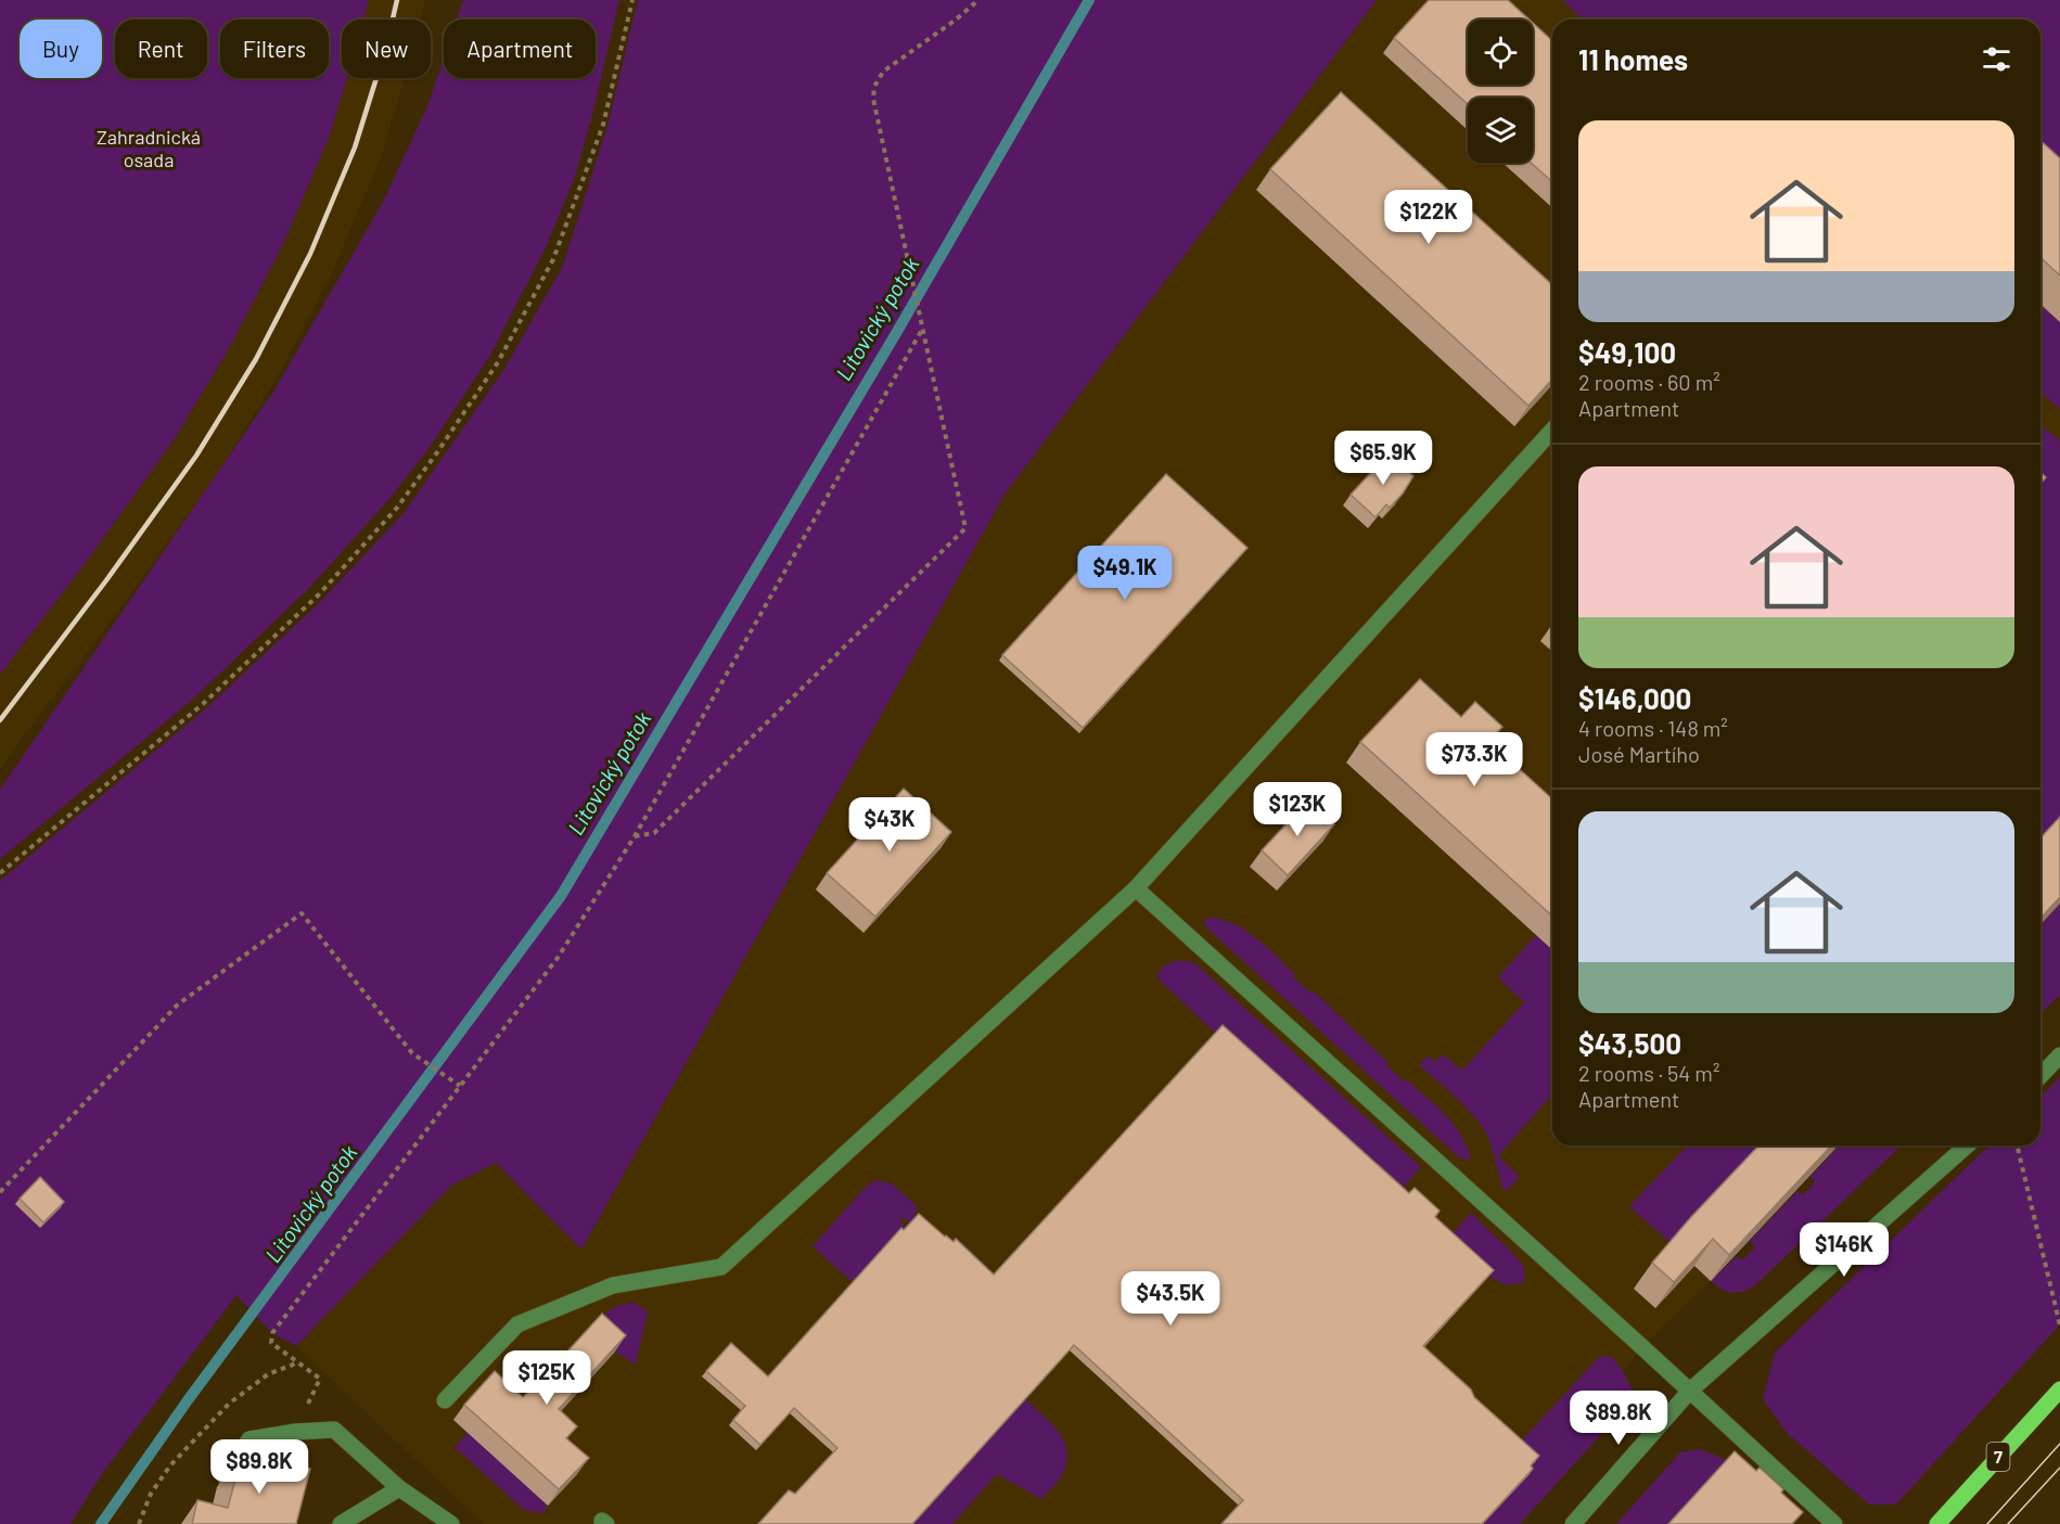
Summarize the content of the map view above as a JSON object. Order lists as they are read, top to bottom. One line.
{"streets":{"main road":["7"]},"water":["Litovický potok"],"parks":["Zahradnická osada"],"page":{"chip":["Buy","Rent","Filters","New","Apartment"],"heading":"11 homes","list":[{"name":"$49,100","note":"2 rooms · 60 m² · Apartment"},{"name":"$146,000","note":"4 rooms · 148 m² · José Martího"},{"name":"$43,500","note":"2 rooms · 54 m² · Apartment"}],"price":["$122K","$65.9K","$49.1K","$73.3K","$123K","$43K","$146K","$43.5K","$125K","$89.8K","$89.8K"]}}
